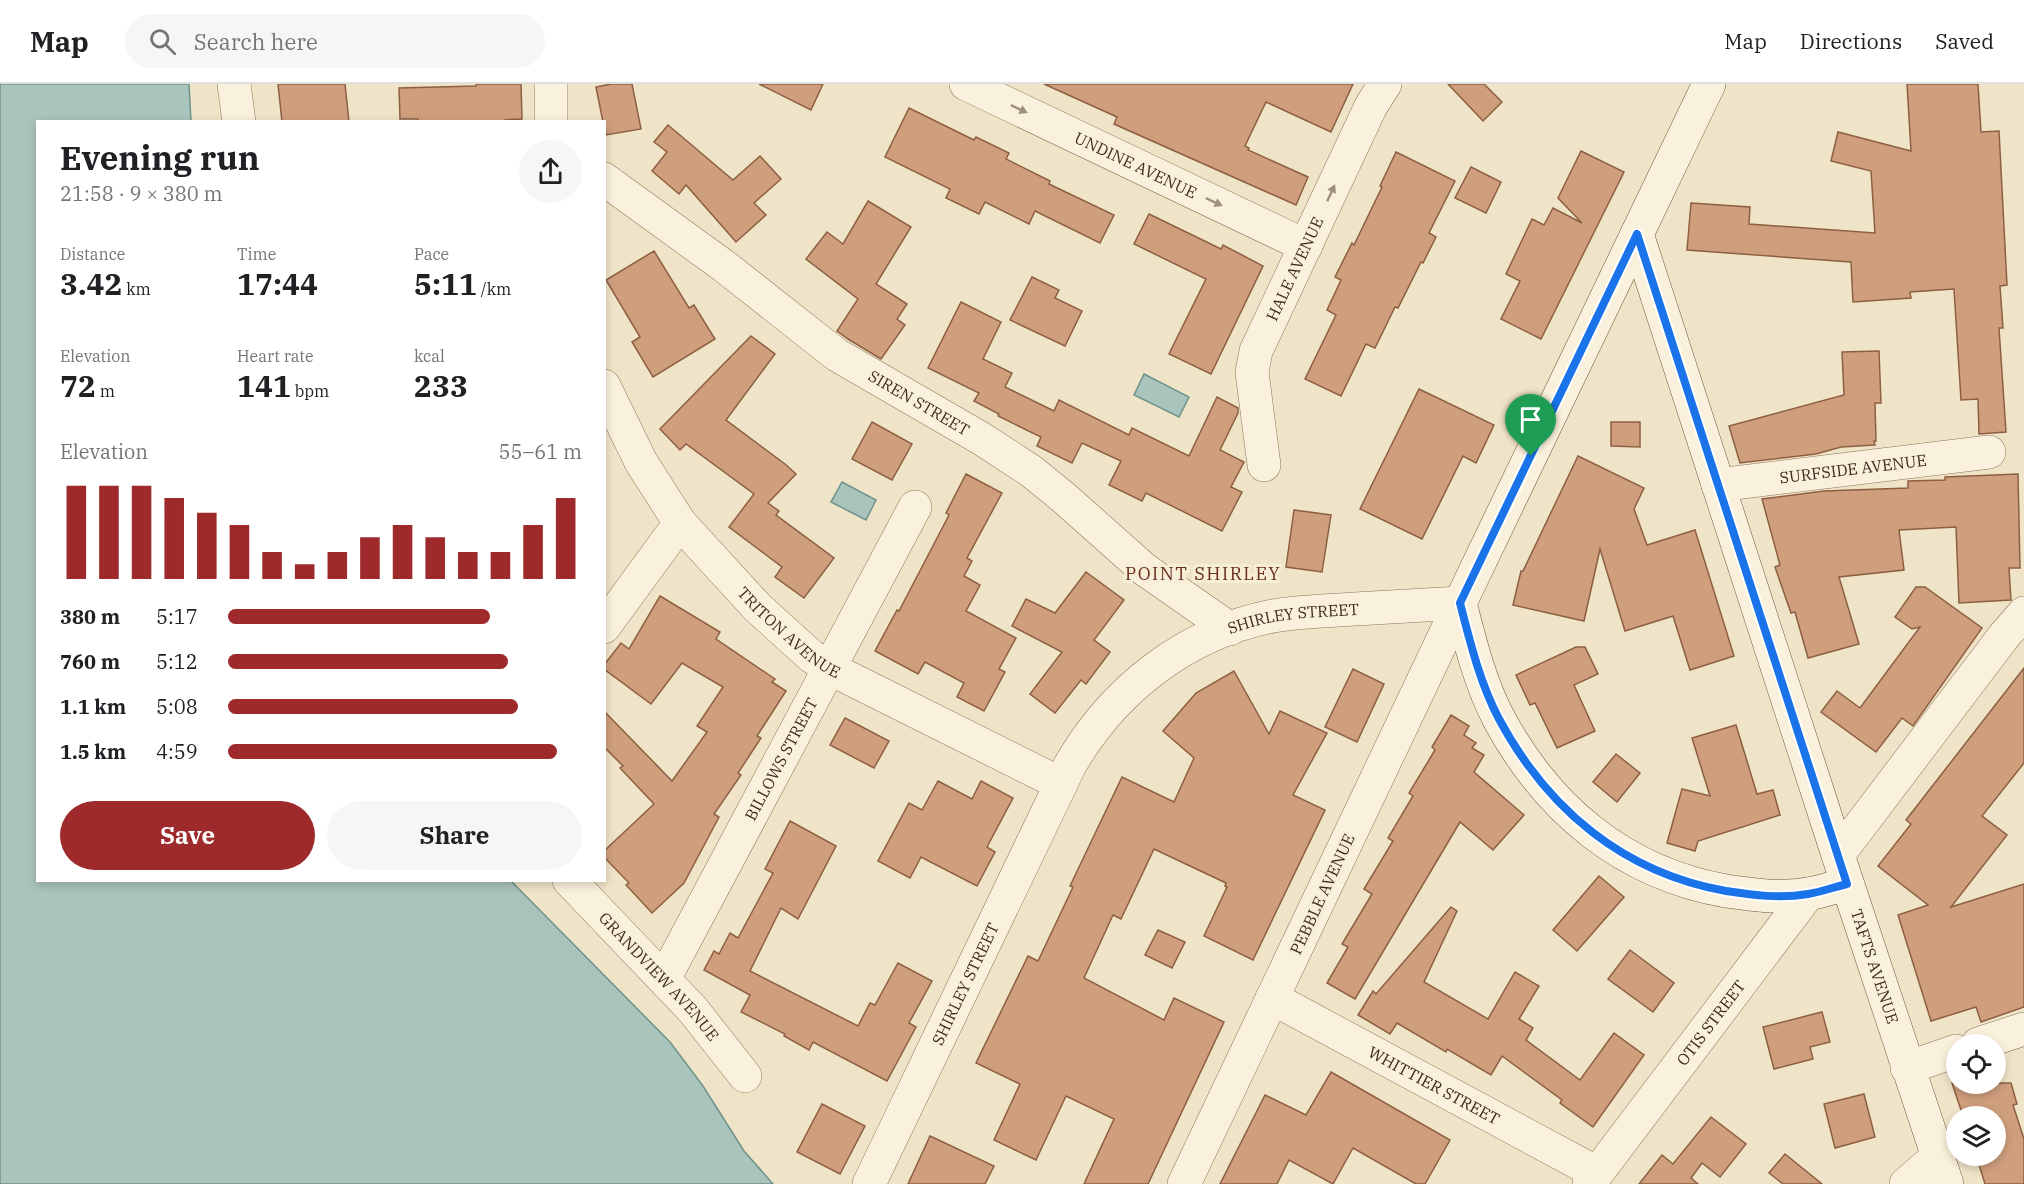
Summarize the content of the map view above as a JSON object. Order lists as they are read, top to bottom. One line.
{"streets":{"street":["UNDINE AVENUE","HALE AVENUE","SIREN STREET","SURFSIDE AVENUE","SHIRLEY STREET","TRITON AVENUE","BILLOWS STREET","PEBBLE AVENUE","TAFTS AVENUE","GRANDVIEW AVENUE","OTIS STREET","WHITTIER STREET"]},"crossings":[["UNDINE AVENUE","HALE AVENUE"],["SIREN STREET","SHIRLEY STREET"],["SURFSIDE AVENUE","TAFTS AVENUE"],["SHIRLEY STREET","TRITON AVENUE"],["SHIRLEY STREET","PEBBLE AVENUE"],["TRITON AVENUE","BILLOWS STREET"],["BILLOWS STREET","GRANDVIEW AVENUE"],["PEBBLE AVENUE","WHITTIER STREET"],["OTIS STREET","WHITTIER STREET"]],"one_way":["UNDINE AVENUE"],"districts":["POINT SHIRLEY"],"page":{"header":"Map","search":"Search here","nav":["Map","Directions","Saved"],"heading":["Evening run","21:58 · 9 × 380 m"],"stats":[["Distance","3.42 km"],["Time","17:44"],["Pace","5:11 /km"],["Elevation","72 m"],["Heart rate","141 bpm"],["kcal","233"]],"chart":["Elevation","55–61 m"],"list":[{"name":"380 m","note":"5:17"},{"name":"760 m","note":"5:12"},{"name":"1.1 km","note":"5:08"},{"name":"1.5 km","note":"4:59"}],"buttons":["Save","Share"]}}
